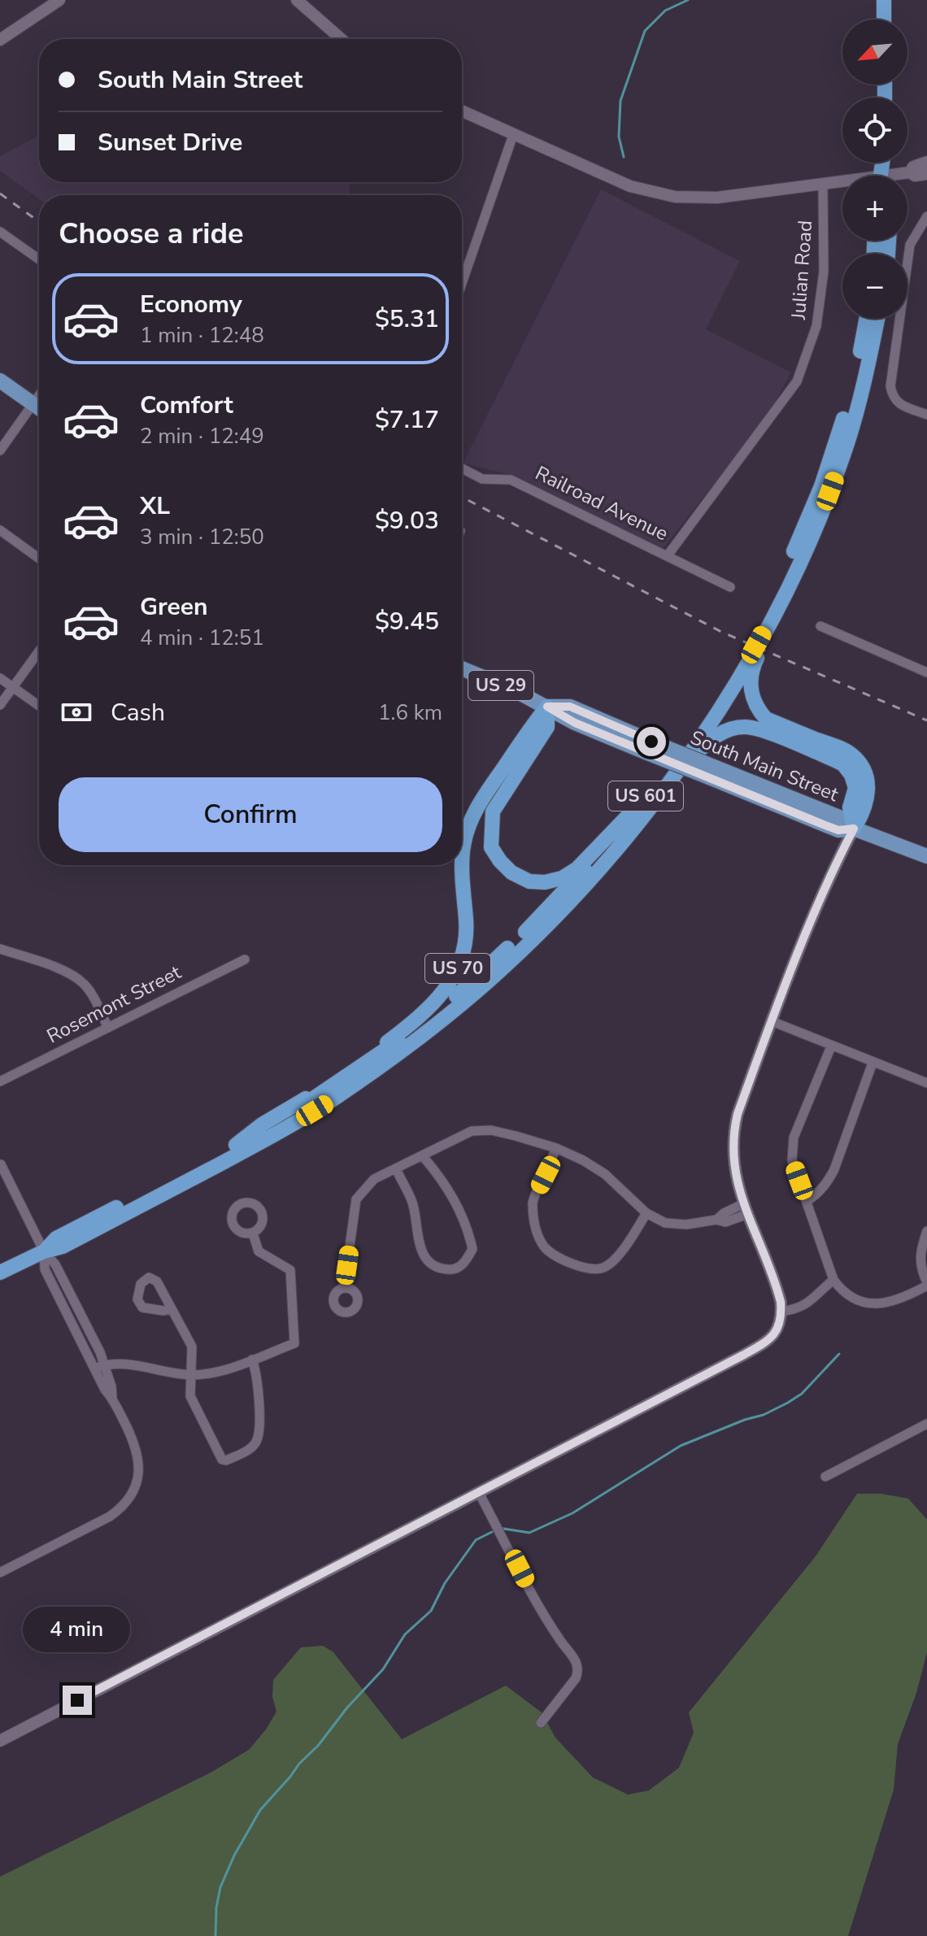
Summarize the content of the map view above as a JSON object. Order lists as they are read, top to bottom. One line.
{"streets":{"highway":["US 601","US 70"],"main road":["US 29","South Main Street"],"street":["Julian Road","Railroad Avenue","Rosemont Street"]},"crossings":[["Julian Road","Railroad Avenue"],["South Main Street","US 70"],["US 601","US 70"]],"north":"bottom left","page":{"map_buttons":["+","−"],"banner":["South Main Street","Sunset Drive"],"heading":"Choose a ride","list":[{"name":"Economy","note":"1 min · 12:48","value":"$5.31"},{"name":"Comfort","note":"2 min · 12:49","value":"$7.17"},{"name":"XL","note":"3 min · 12:50","value":"$9.03"},{"name":"Green","note":"4 min · 12:51","value":"$9.45"}],"pay":["Cash","1.6 km"],"buttons":"Confirm","bubble":"4 min"}}
